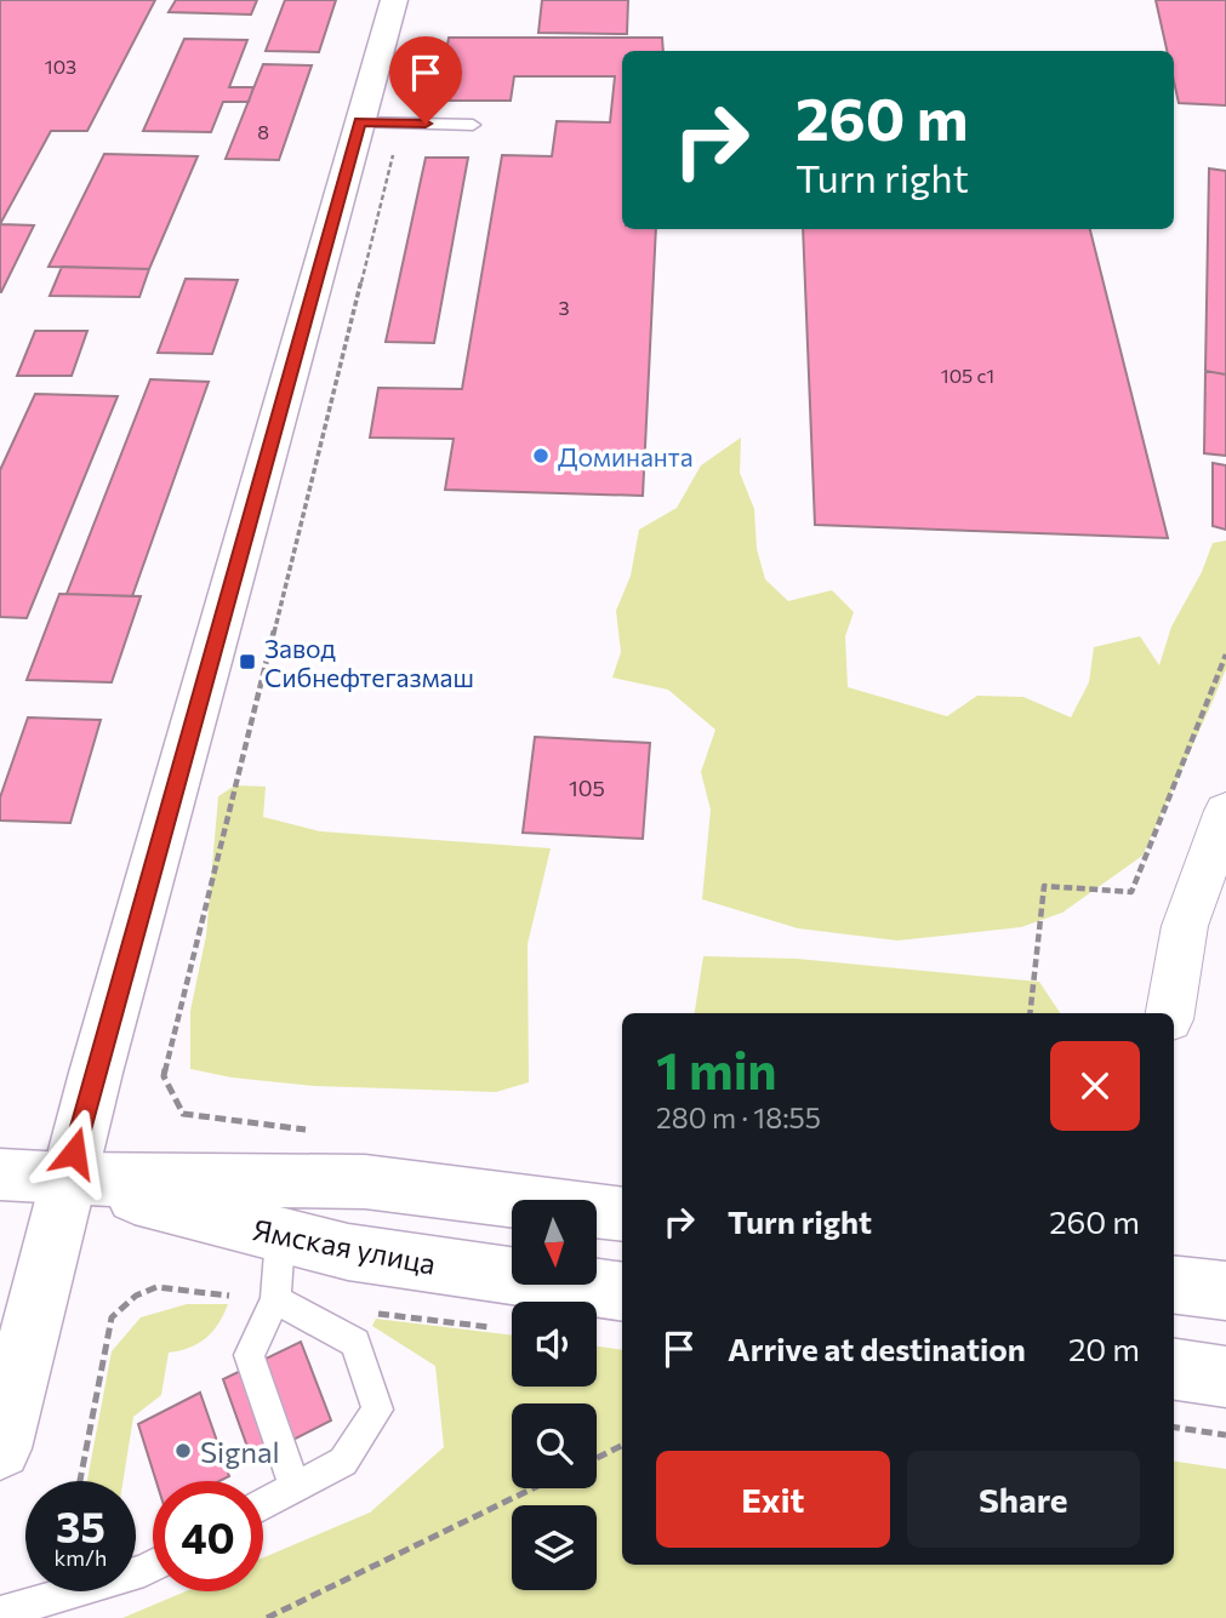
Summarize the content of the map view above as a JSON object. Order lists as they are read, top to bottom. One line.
{"streets":{"street":["Ямская улица"]},"places":{"other":["Доминанта","Signal"],"transit":["Завод Сибнефтегазмаш"]},"house_numbers":["103","8","3","105 c1","105"],"north":"bottom","page":{"turn":["260 m","Turn right"],"heading":["1 min","280 m · 18:55"],"list":[{"name":"Turn right","value":"260 m"},{"name":"Arrive at destination","value":"20 m"}],"buttons":["Exit","Share"],"speed":"35 km/h","limit":"40"}}
